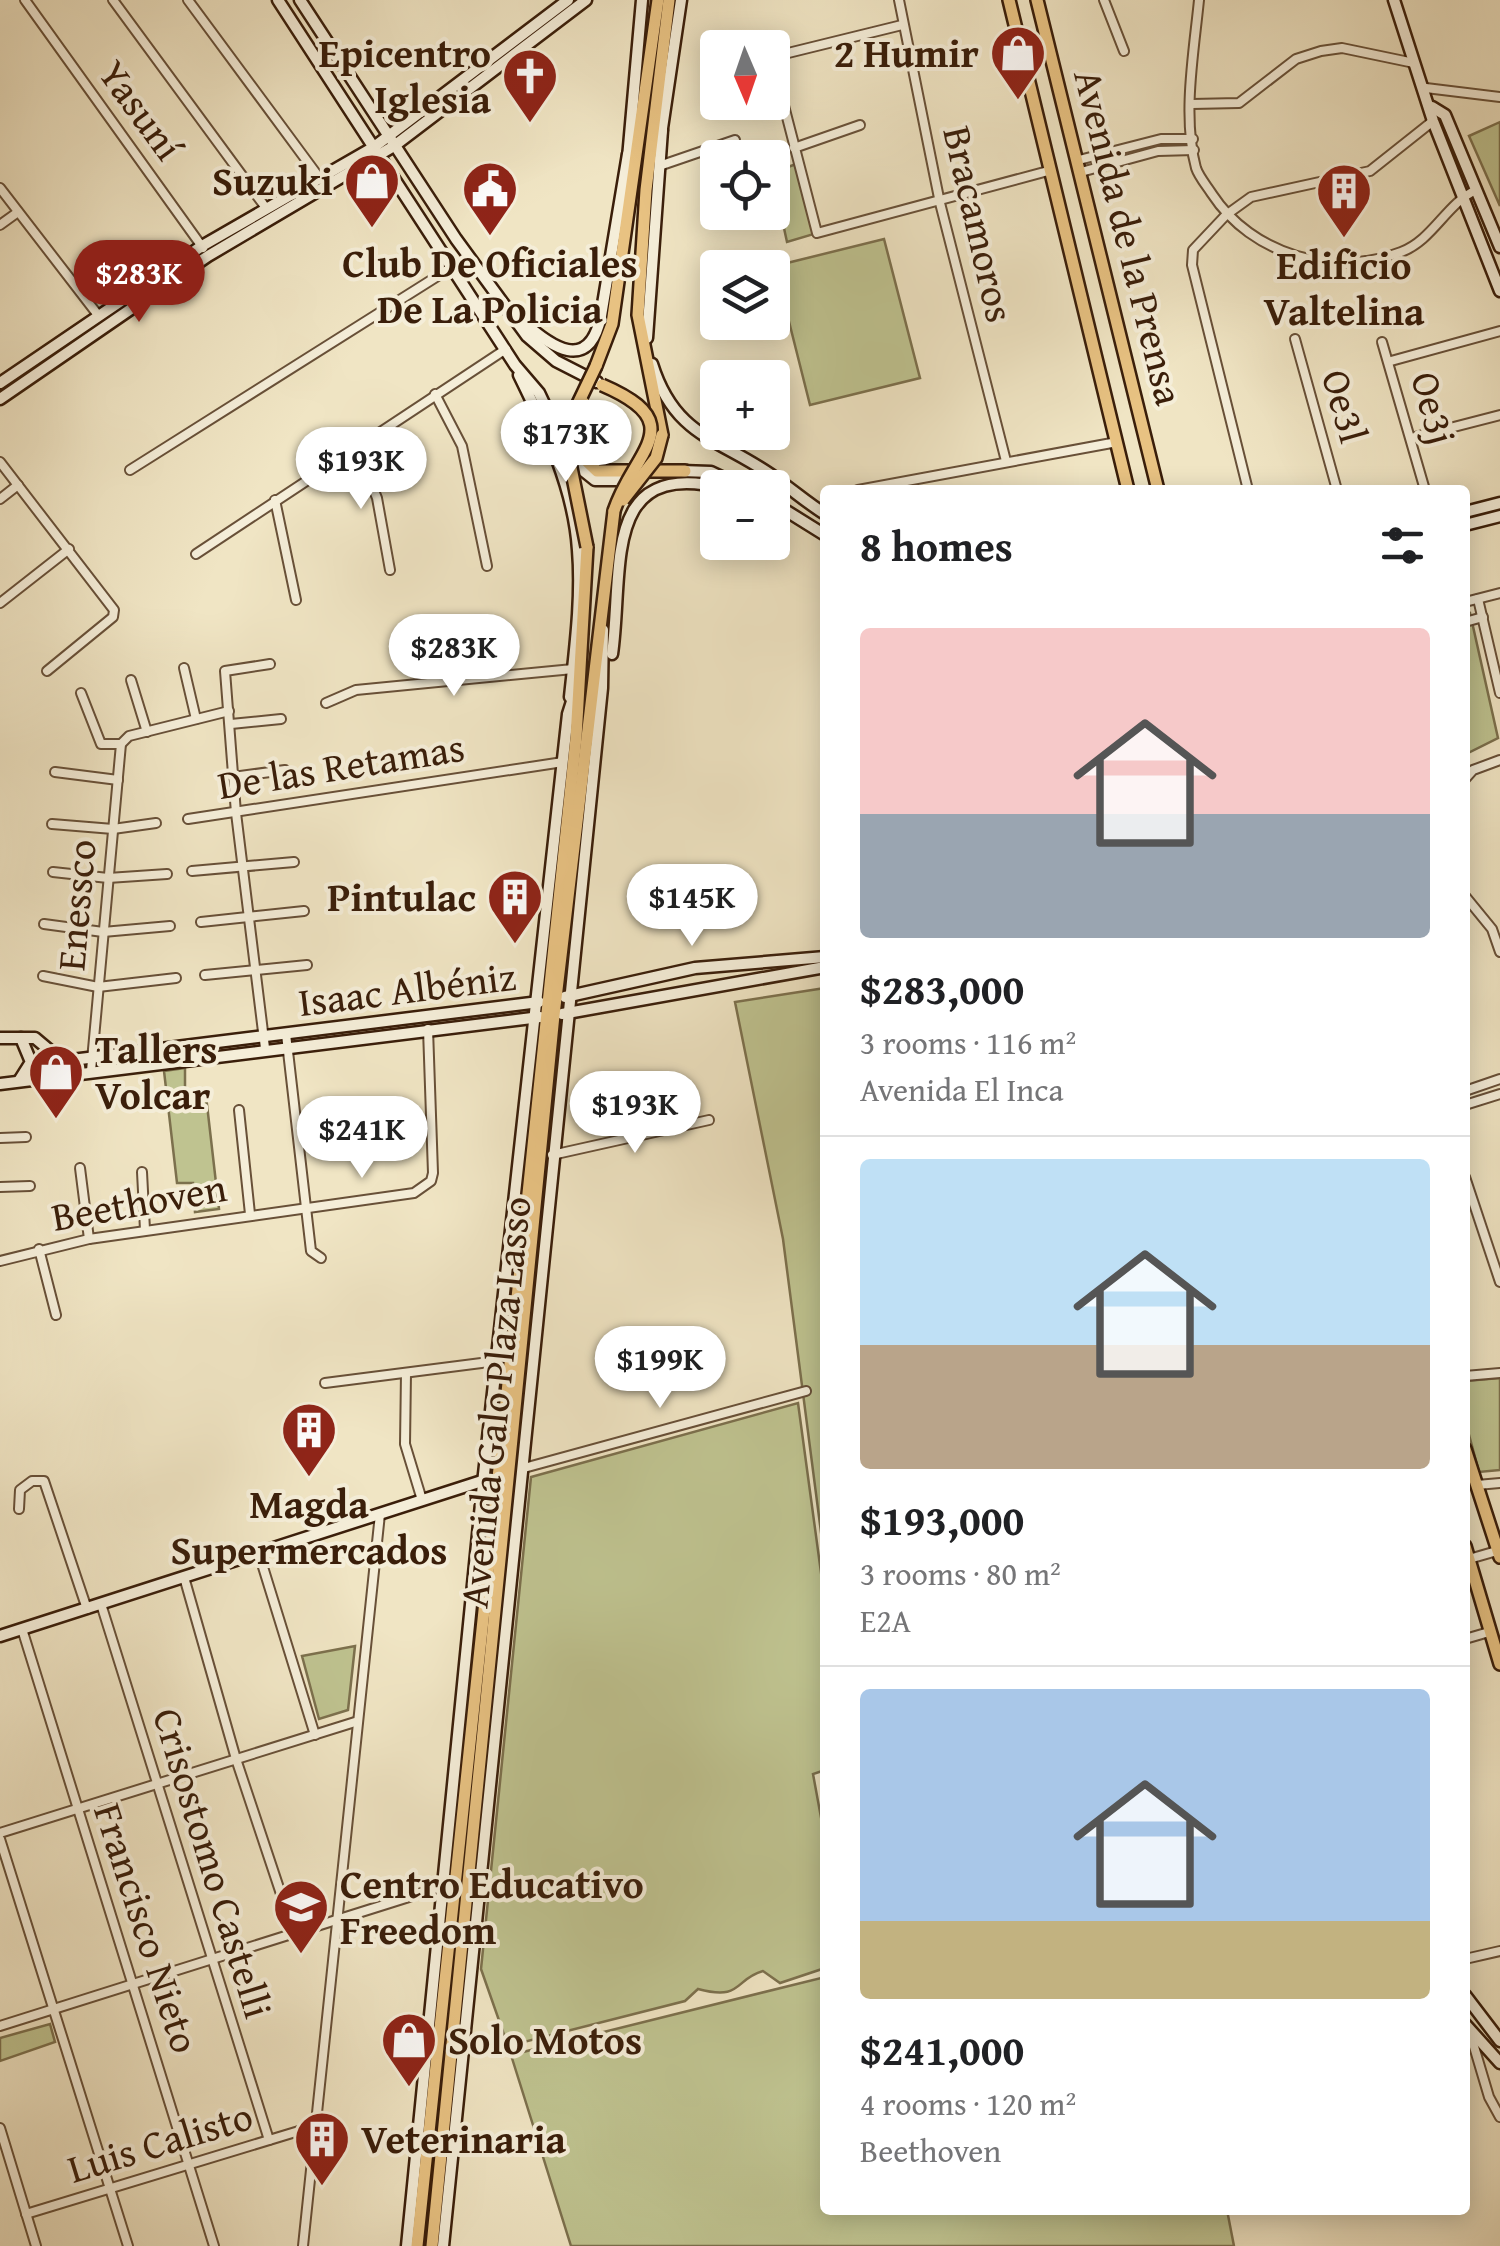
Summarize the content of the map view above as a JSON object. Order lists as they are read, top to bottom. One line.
{"streets":{"main road":["Avenida de la Prensa","Isaac Albéniz","Avenida Galo Plaza Lasso"],"street":["Yasuní","Bracamoros","Oe3l","Oe3j","De las Retamas","Enessco","Beethoven","Crisostomo Castelli","Francisco Nieto","Luis Calisto"]},"crossings":[["De las Retamas","Avenida Galo Plaza Lasso"],["Enessco","Isaac Albéniz"],["Isaac Albéniz","Beethoven"],["Isaac Albéniz","Avenida Galo Plaza Lasso"],["Crisostomo Castelli","Luis Calisto"],["Francisco Nieto","Luis Calisto"]],"places":{"shop":["2 Humir","Suzuki","Tallers Volcar","Solo Motos"],"church":["Epicentro Iglesia"],"public building":["Club De Oficiales De La Policia"],"building":["Edificio Valtelina","Pintulac","Magda Supermercados","Veterinaria"],"school or university":["Centro Educativo Freedom"]},"north":"bottom","page":{"map_buttons":["+","−"],"price":["$283K","$173K","$193K","$283K","$145K","$193K","$241K","$199K"],"heading":"8 homes","list":[{"name":"$283,000","note":"3 rooms · 116 m² · Avenida El Inca"},{"name":"$193,000","note":"3 rooms · 80 m² · E2A"},{"name":"$241,000","note":"4 rooms · 120 m² · Beethoven"}]}}
